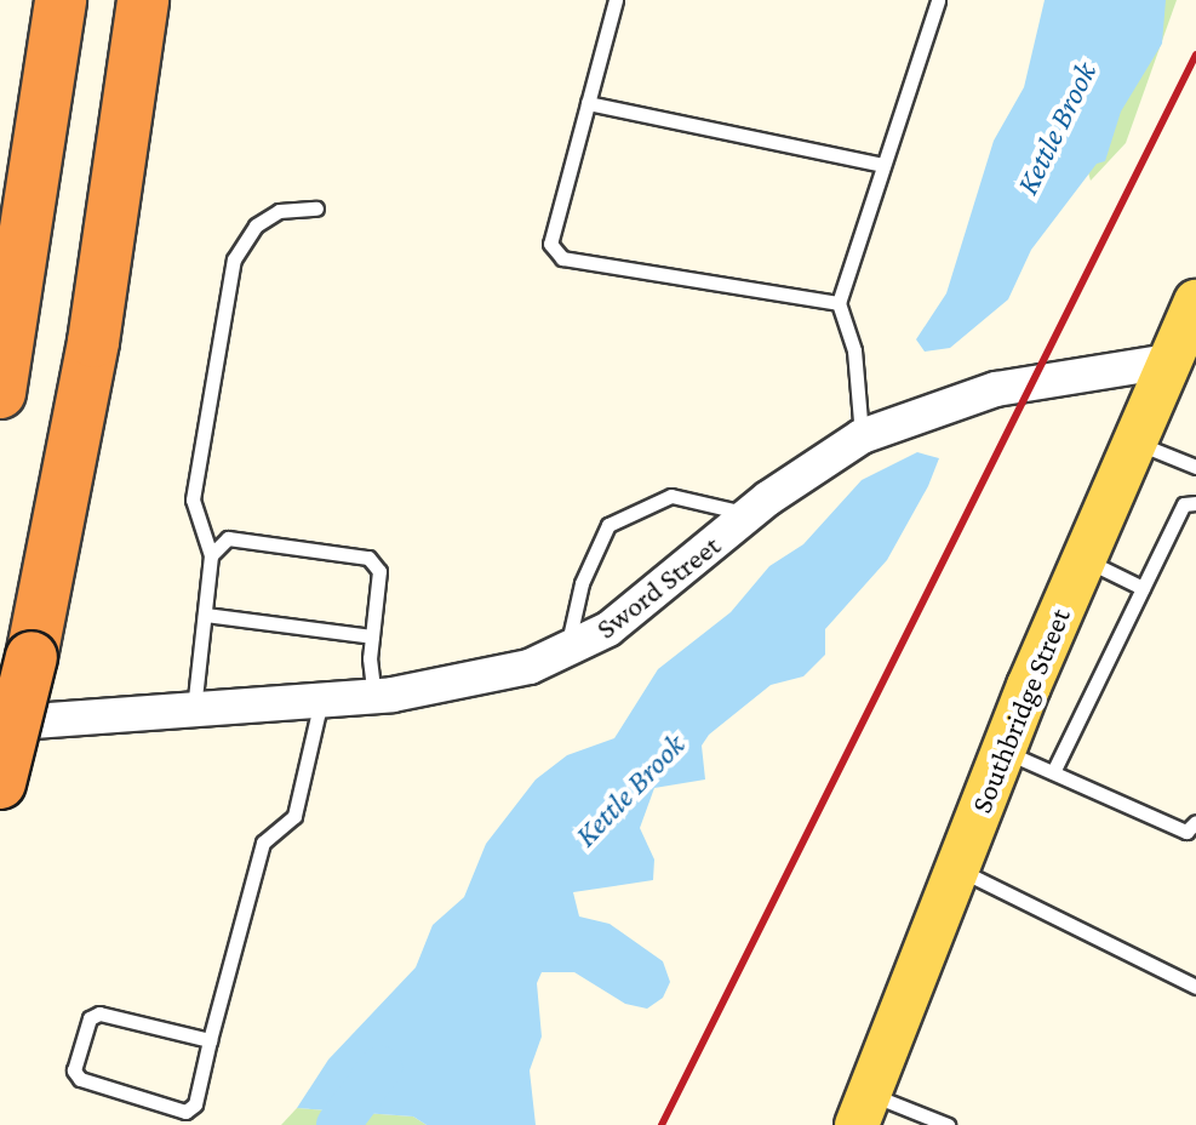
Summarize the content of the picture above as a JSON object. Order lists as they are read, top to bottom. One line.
{"streets":{"main road":["Southbridge Street"],"street":["Sword Street"]},"crossings":[["Sword Street","Southbridge Street"]],"water":["Kettle Brook"]}
